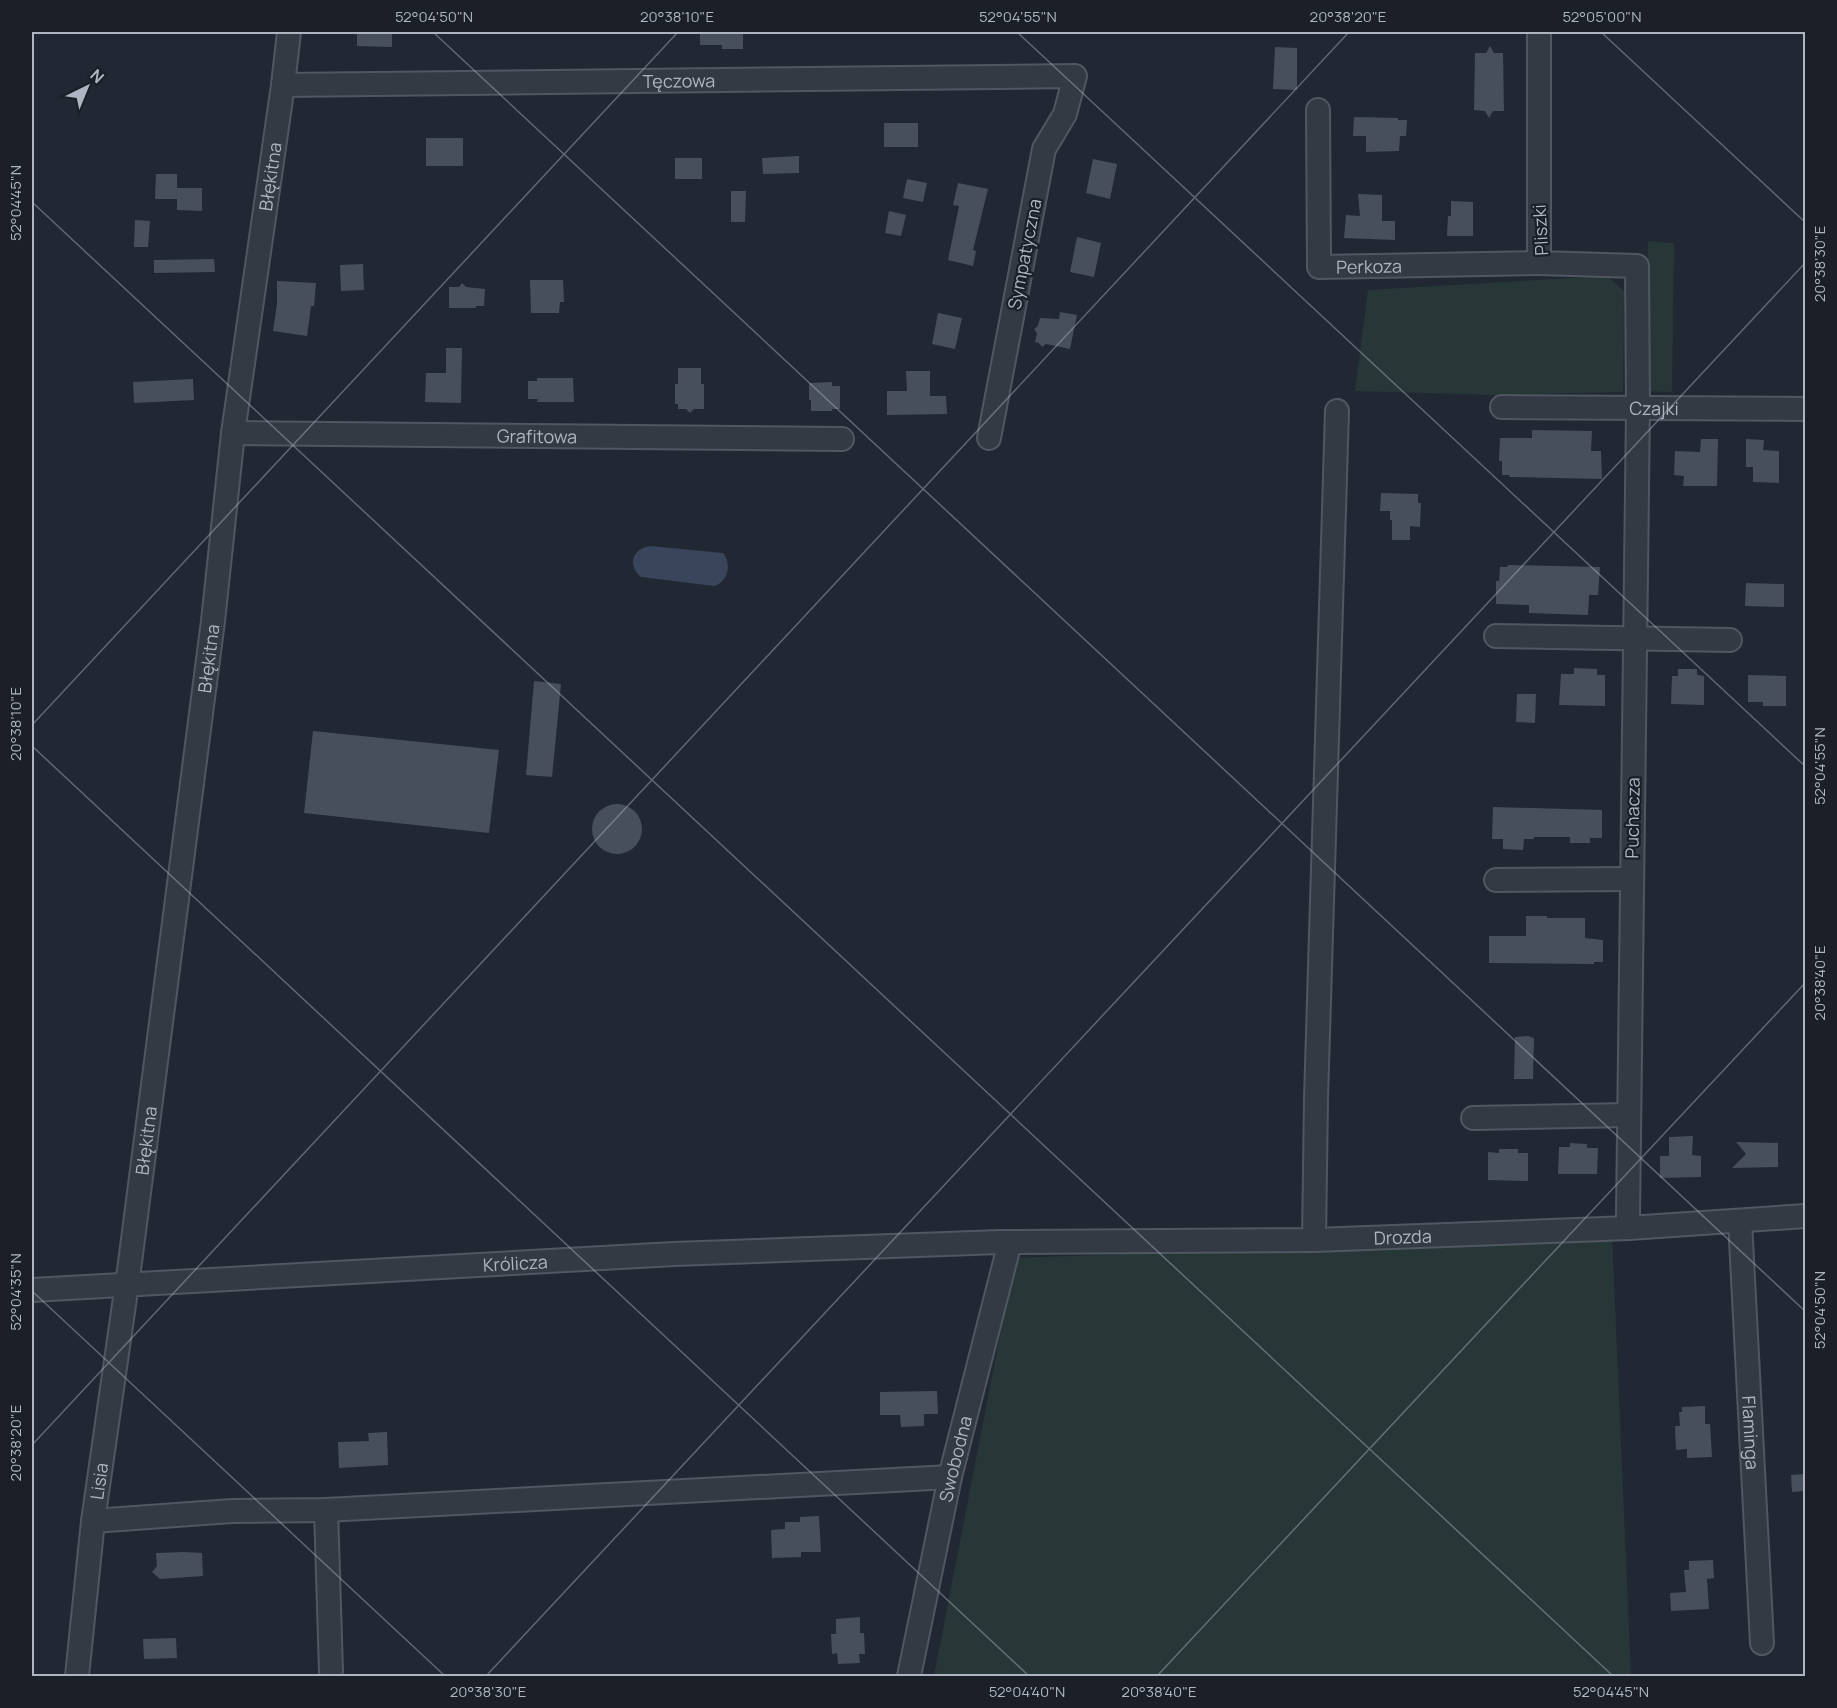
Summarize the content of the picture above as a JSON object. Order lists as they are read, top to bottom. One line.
{"streets":{"street":["Tęczowa","Błękitna","Pliszki","Sympatyczna","Perkoza","Czajki","Grafitowa","Puchacza","Drozda","Królicza","Flaminga","Swobodna","Lisia"]},"crossings":[["Tęczowa","Błękitna"],["Tęczowa","Sympatyczna"],["Błękitna","Grafitowa"],["Błękitna","Królicza"],["Błękitna","Lisia"],["Pliszki","Perkoza"],["Pliszki","Czajki"],["Pliszki","Puchacza"],["Czajki","Puchacza"],["Puchacza","Drozda"],["Drozda","Królicza"],["Drozda","Flaminga"],["Drozda","Swobodna"],["Królicza","Swobodna"],["Królicza","Lisia"]],"north":"top right","coordinates":["52°04'50\"N","20°38'10\"E","52°04'55\"N","20°38'20\"E","52°05'00\"N","52°04'45\"N","20°38'30\"E","20°38'40\"E","52°04'35\"N","52°04'40\"N"]}
